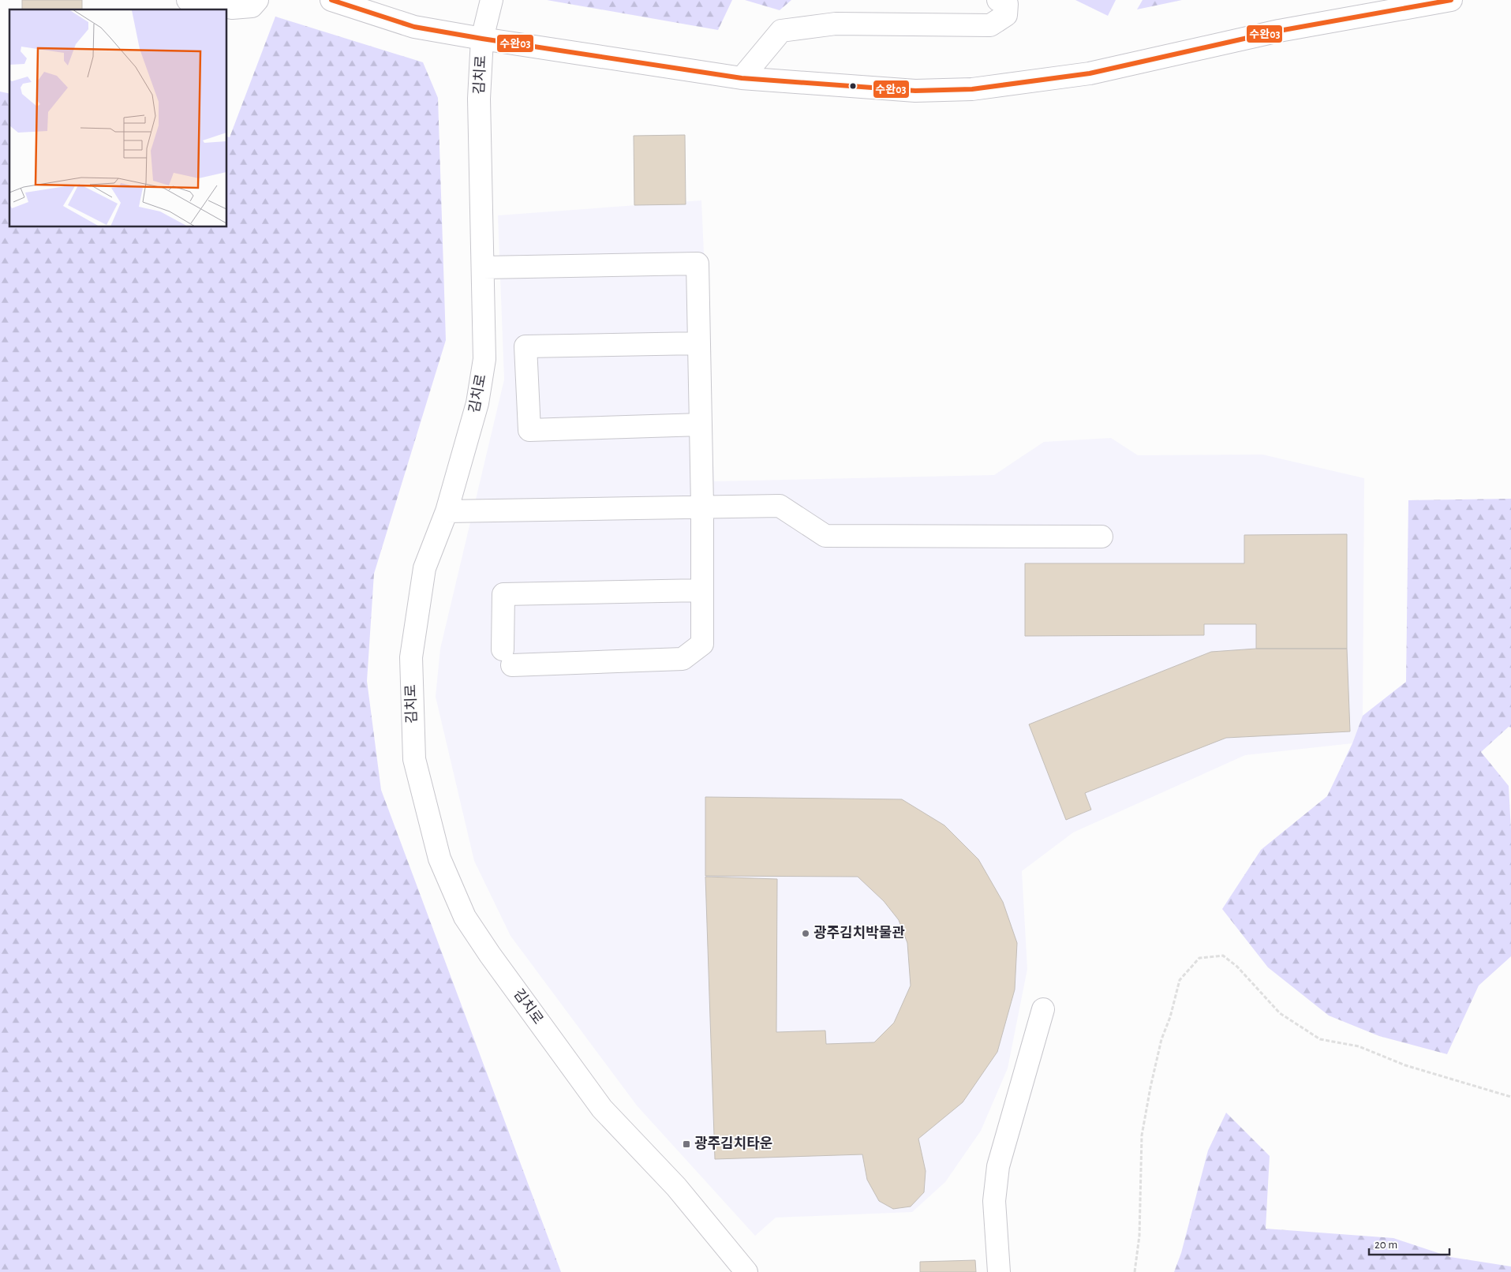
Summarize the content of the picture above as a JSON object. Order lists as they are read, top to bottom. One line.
{"streets":{"street":["김치로"]},"places":{"other":["광주김치박물관"],"transit":["광주김치타운"]},"lines":["transit line 수완03"],"scale_bar":"20 m"}
